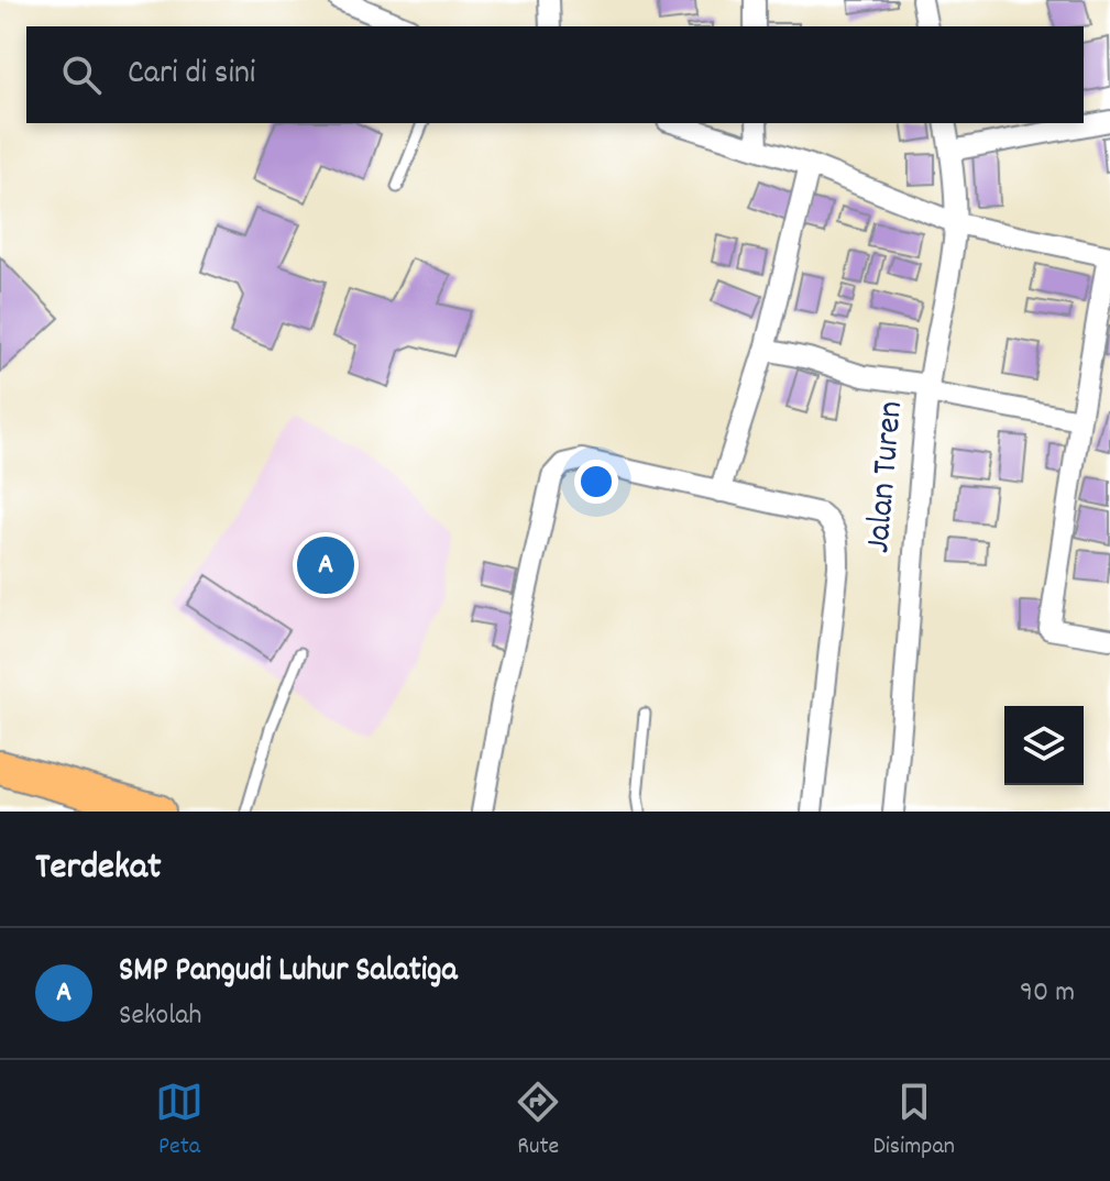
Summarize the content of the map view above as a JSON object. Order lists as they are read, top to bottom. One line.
{"streets":{"street":["Jalan Turen"]},"page":{"search":"Cari di sini","pins":"A","heading":"Terdekat","list":[{"mark":"A","name":"SMP Pangudi Luhur Salatiga","note":"Sekolah","value":"90 m"}],"nav":["Peta","Rute","Disimpan"]}}
